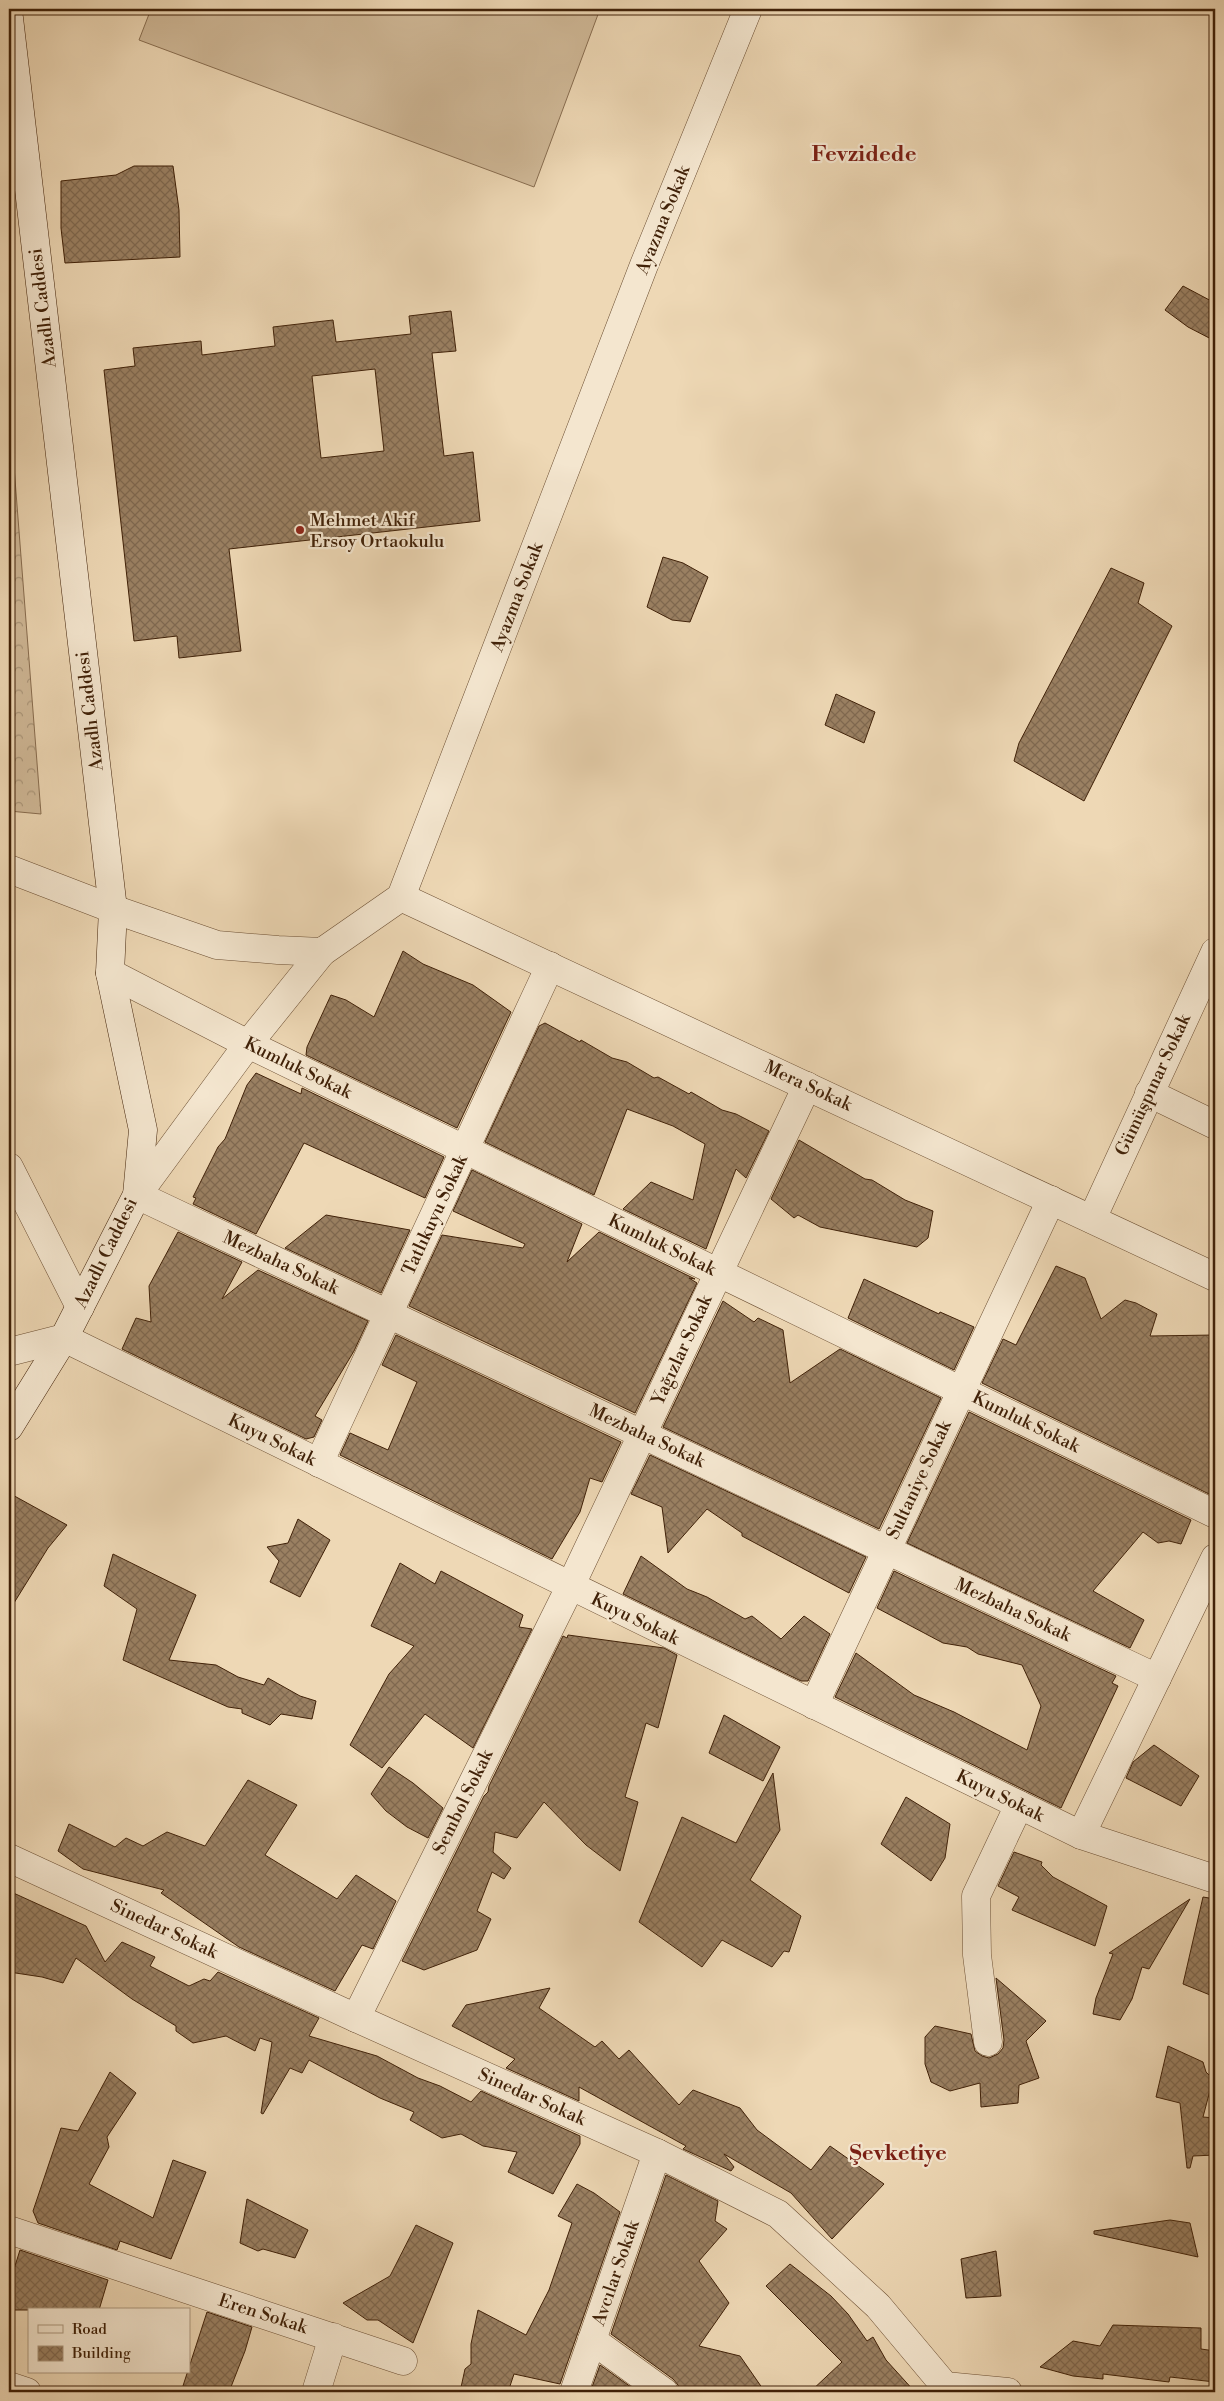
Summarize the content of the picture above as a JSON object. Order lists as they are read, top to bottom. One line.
{"streets":{"street":["Ayazma Sokak","Azadlı Caddesi","Kumluk Sokak","Gümüşpınar Sokak","Mera Sokak","Tatlıkuyu Sokak","Mezbaha Sokak","Yağızlar Sokak","Kuyu Sokak","Sultaniye Sokak","Sembol Sokak","Sinedar Sokak","Avcılar Sokak","Eren Sokak"]},"crossings":[["Ayazma Sokak","Mera Sokak"],["Azadlı Caddesi","Kumluk Sokak"],["Azadlı Caddesi","Mezbaha Sokak"],["Azadlı Caddesi","Kuyu Sokak"],["Kumluk Sokak","Tatlıkuyu Sokak"],["Kumluk Sokak","Yağızlar Sokak"],["Kumluk Sokak","Sultaniye Sokak"],["Gümüşpınar Sokak","Mera Sokak"],["Mera Sokak","Tatlıkuyu Sokak"],["Mera Sokak","Yağızlar Sokak"],["Mera Sokak","Sultaniye Sokak"],["Tatlıkuyu Sokak","Mezbaha Sokak"],["Tatlıkuyu Sokak","Kuyu Sokak"],["Mezbaha Sokak","Yağızlar Sokak"],["Mezbaha Sokak","Sultaniye Sokak"],["Yağızlar Sokak","Kuyu Sokak"],["Yağızlar Sokak","Sembol Sokak"],["Kuyu Sokak","Sultaniye Sokak"],["Kuyu Sokak","Sembol Sokak"],["Sembol Sokak","Sinedar Sokak"],["Sinedar Sokak","Avcılar Sokak"]],"districts":["Fevzidede","Şevketiye"],"places":["Mehmet Akif Ersoy Ortaokulu"],"legend":["Road","Building"]}
